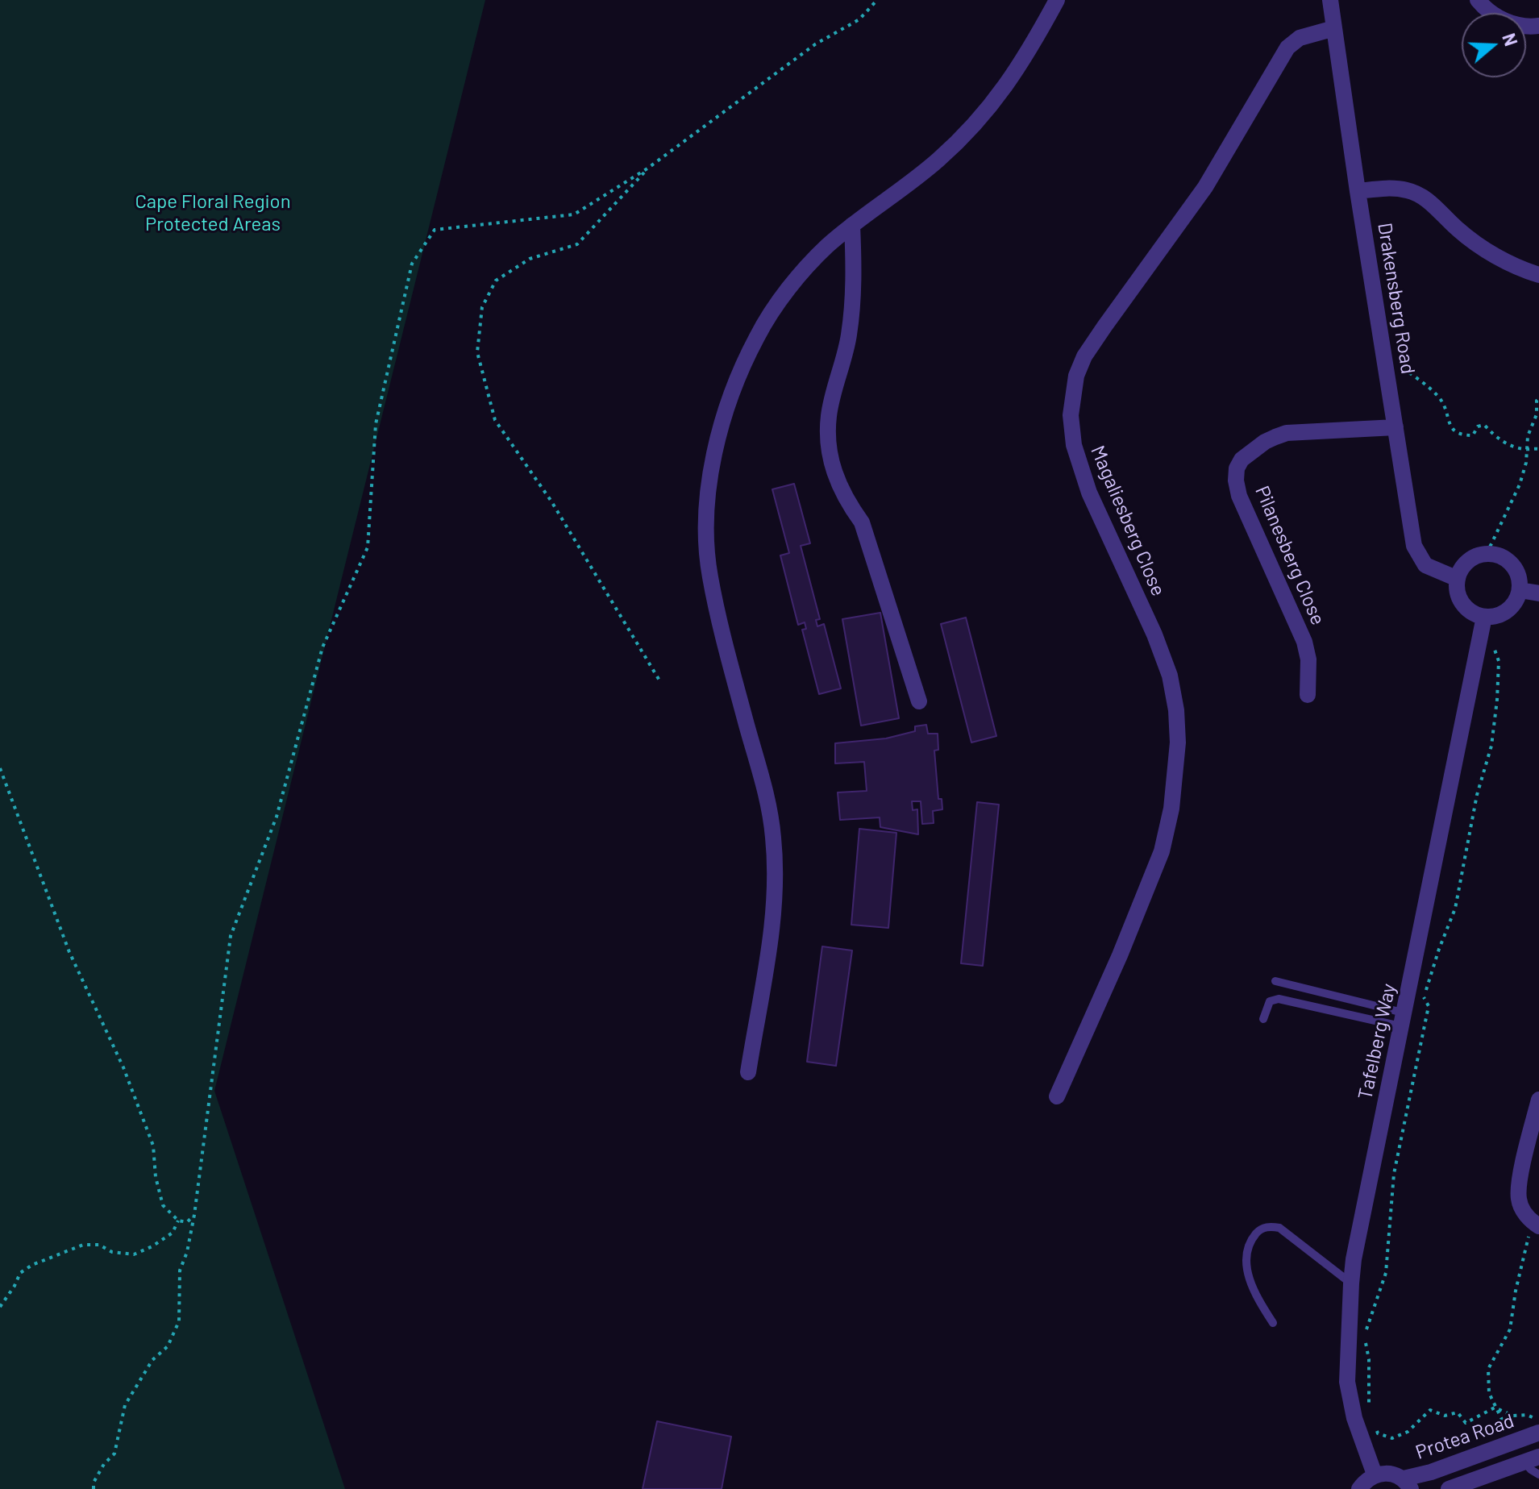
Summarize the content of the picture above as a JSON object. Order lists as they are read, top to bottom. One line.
{"streets":{"street":["Drakensberg Road","Magaliesberg Close","Pilanesberg Close","Tafelberg Way","Protea Road"]},"crossings":[["Drakensberg Road","Magaliesberg Close"],["Drakensberg Road","Pilanesberg Close"],["Drakensberg Road","Tafelberg Way"]],"parks":["Cape Floral Region Protected Areas"],"north":"right"}
